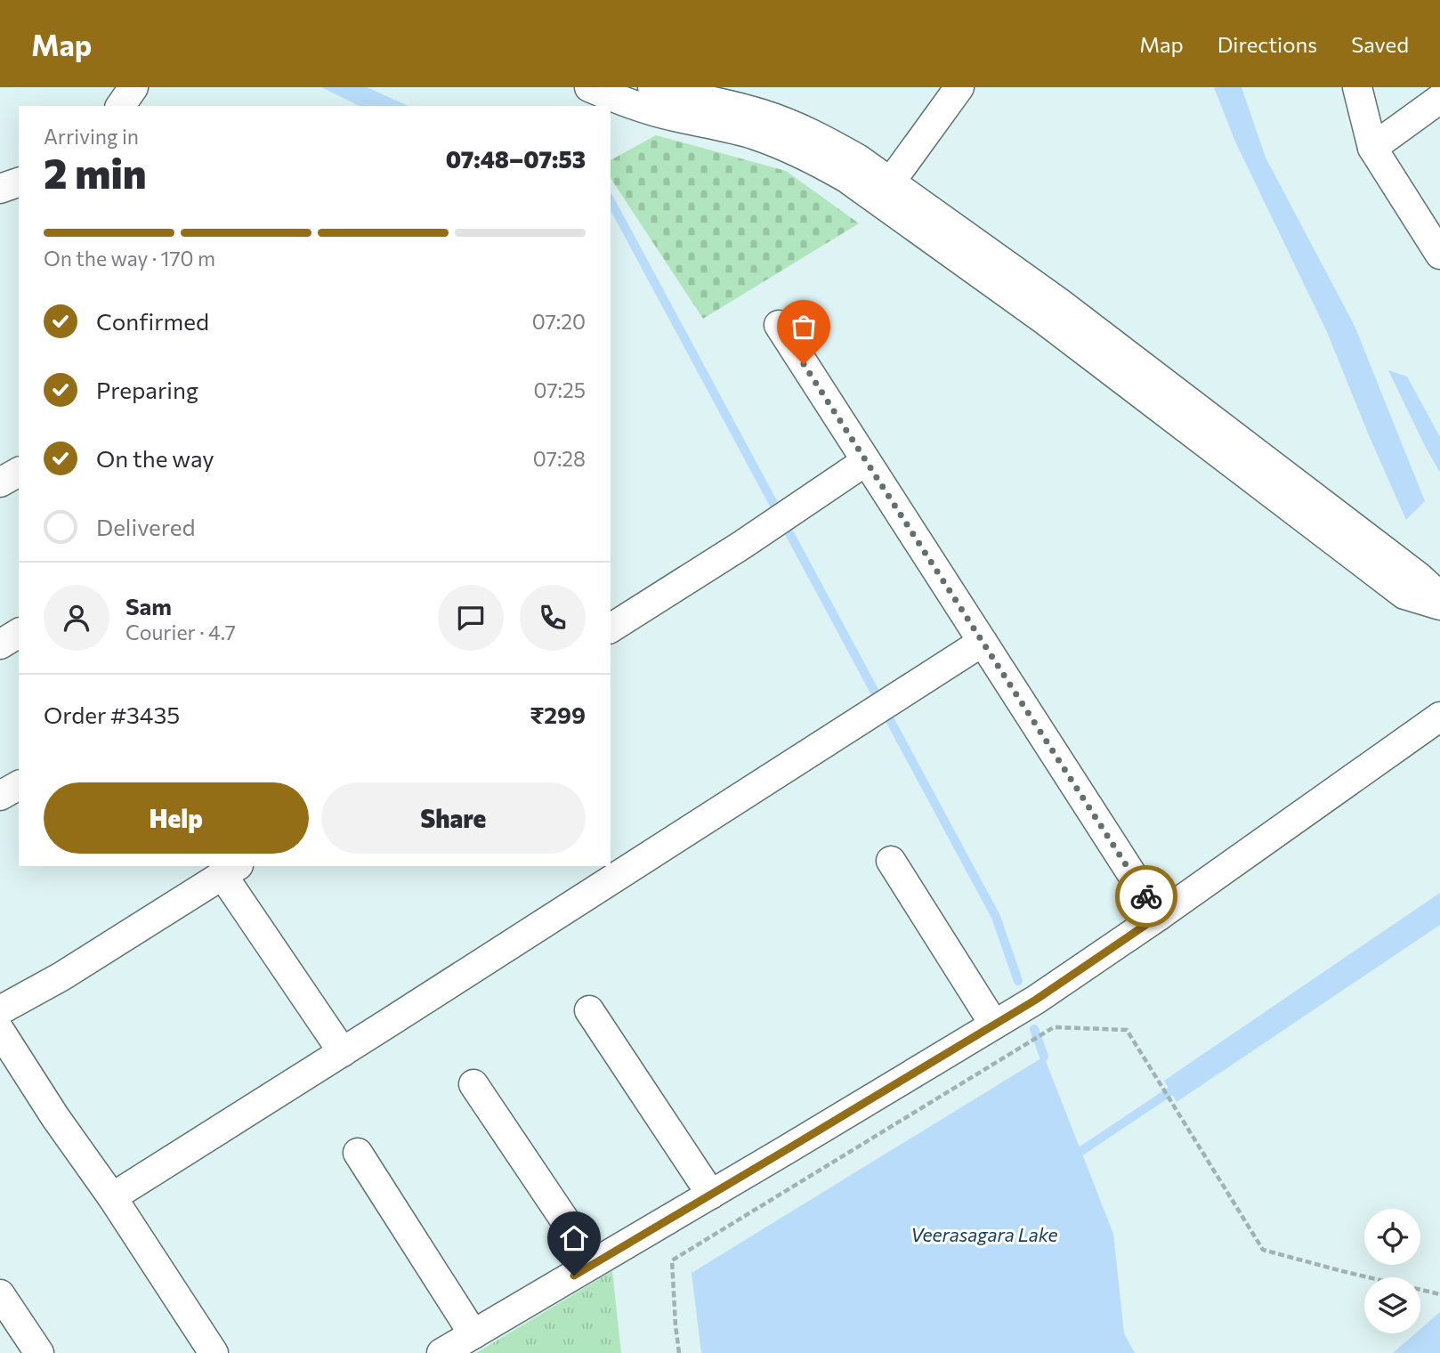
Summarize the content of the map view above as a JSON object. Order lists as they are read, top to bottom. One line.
{"water":["Veerasagara Lake"],"page":{"header":"Map","nav":["Map","Directions","Saved"],"heading":["2 min","Arriving in","07:48–07:53"],"panel":["Sam","Courier · 4.7","Order #3435","₹299"],"bar":"On the way · 170 m","list":[["Confirmed","07:20"],["Preparing","07:25"],["On the way","07:28"],"Delivered"],"buttons":["Help","Share"]}}
